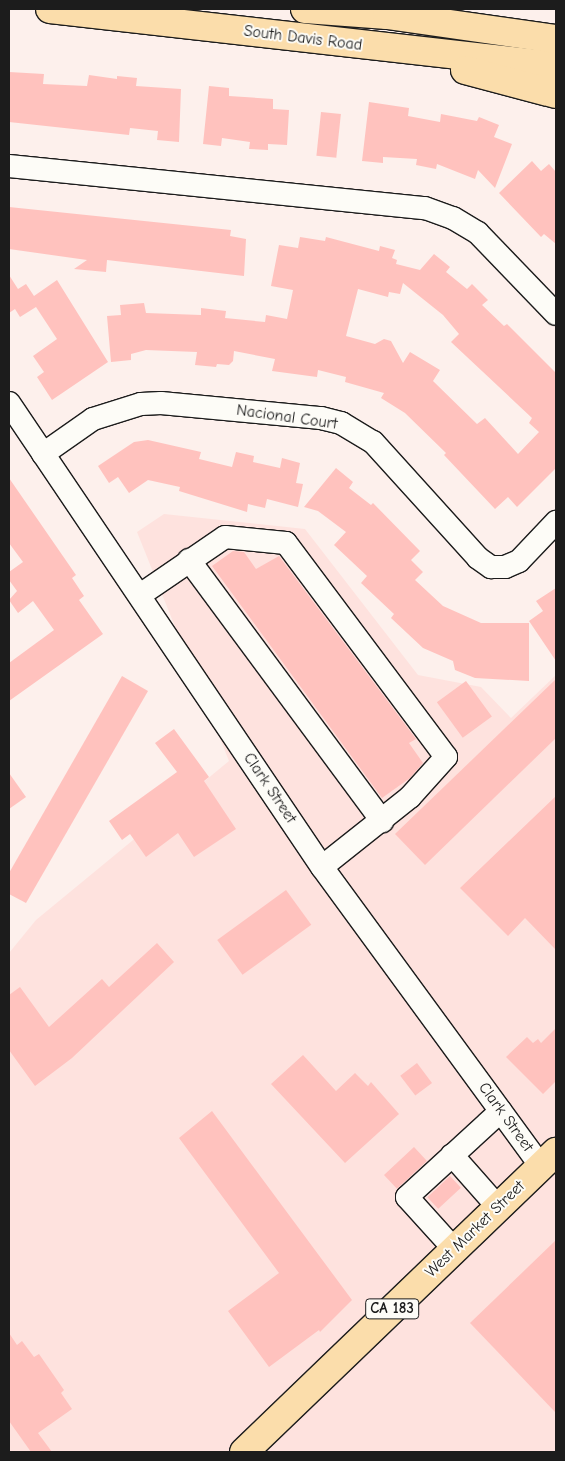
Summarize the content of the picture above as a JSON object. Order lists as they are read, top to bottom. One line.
{"streets":{"main road":["South Davis Road","West Market Street","CA 183"],"street":["Nacional Court","Clark Street"]},"crossings":[["Nacional Court","Clark Street"],["Clark Street","West Market Street"]]}
